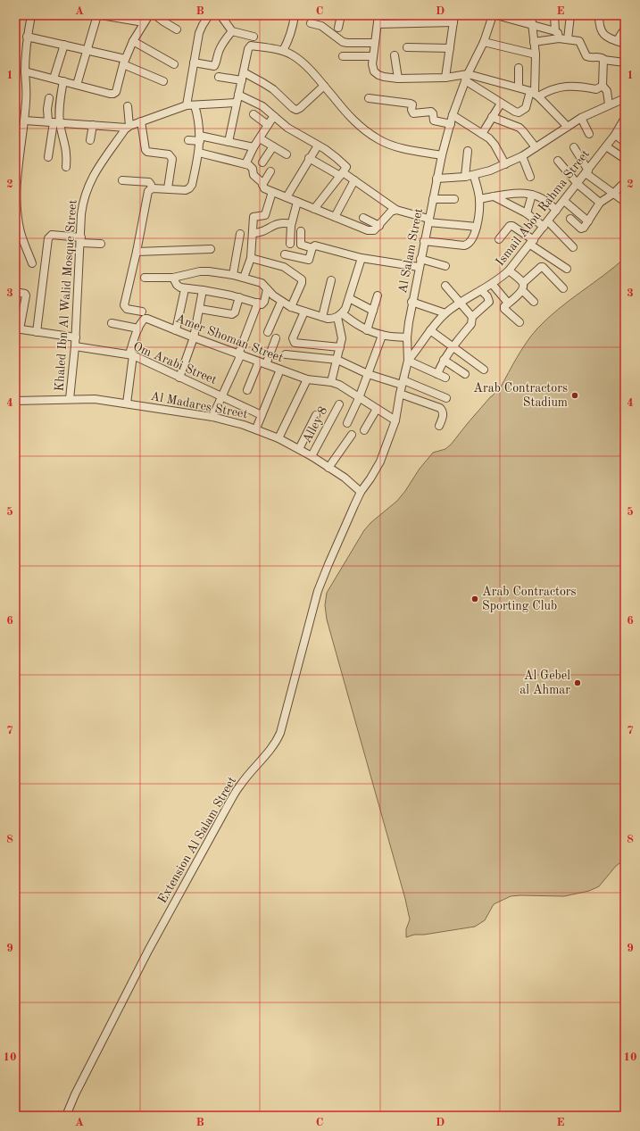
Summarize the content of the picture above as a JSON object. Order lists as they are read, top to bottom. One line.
{"streets":{"street":["Ismail Abou Rahma Street","Al Salam Street","Khaled Ibn Al Walid Mosque Street","Amer Shoman Street","Om Arabi Street","Al Madares Street","Alley 8","Extension Al Salam Street"]},"crossings":[["Ismail Abou Rahma Street","Al Salam Street"],["Al Salam Street","Al Madares Street"],["Al Salam Street","Extension Al Salam Street"],["Khaled Ibn Al Walid Mosque Street","Om Arabi Street"],["Khaled Ibn Al Walid Mosque Street","Al Madares Street"],["Al Madares Street","Alley 8"],["Al Madares Street","Extension Al Salam Street"]],"places":["Arab Contractors Stadium","Arab Contractors Sporting Club","Al Gebel al Ahmar"],"grid":{"columns":["A","B","C","D","E"],"rows":["1","2","3","4","5","6","7","8","9","10"]}}
